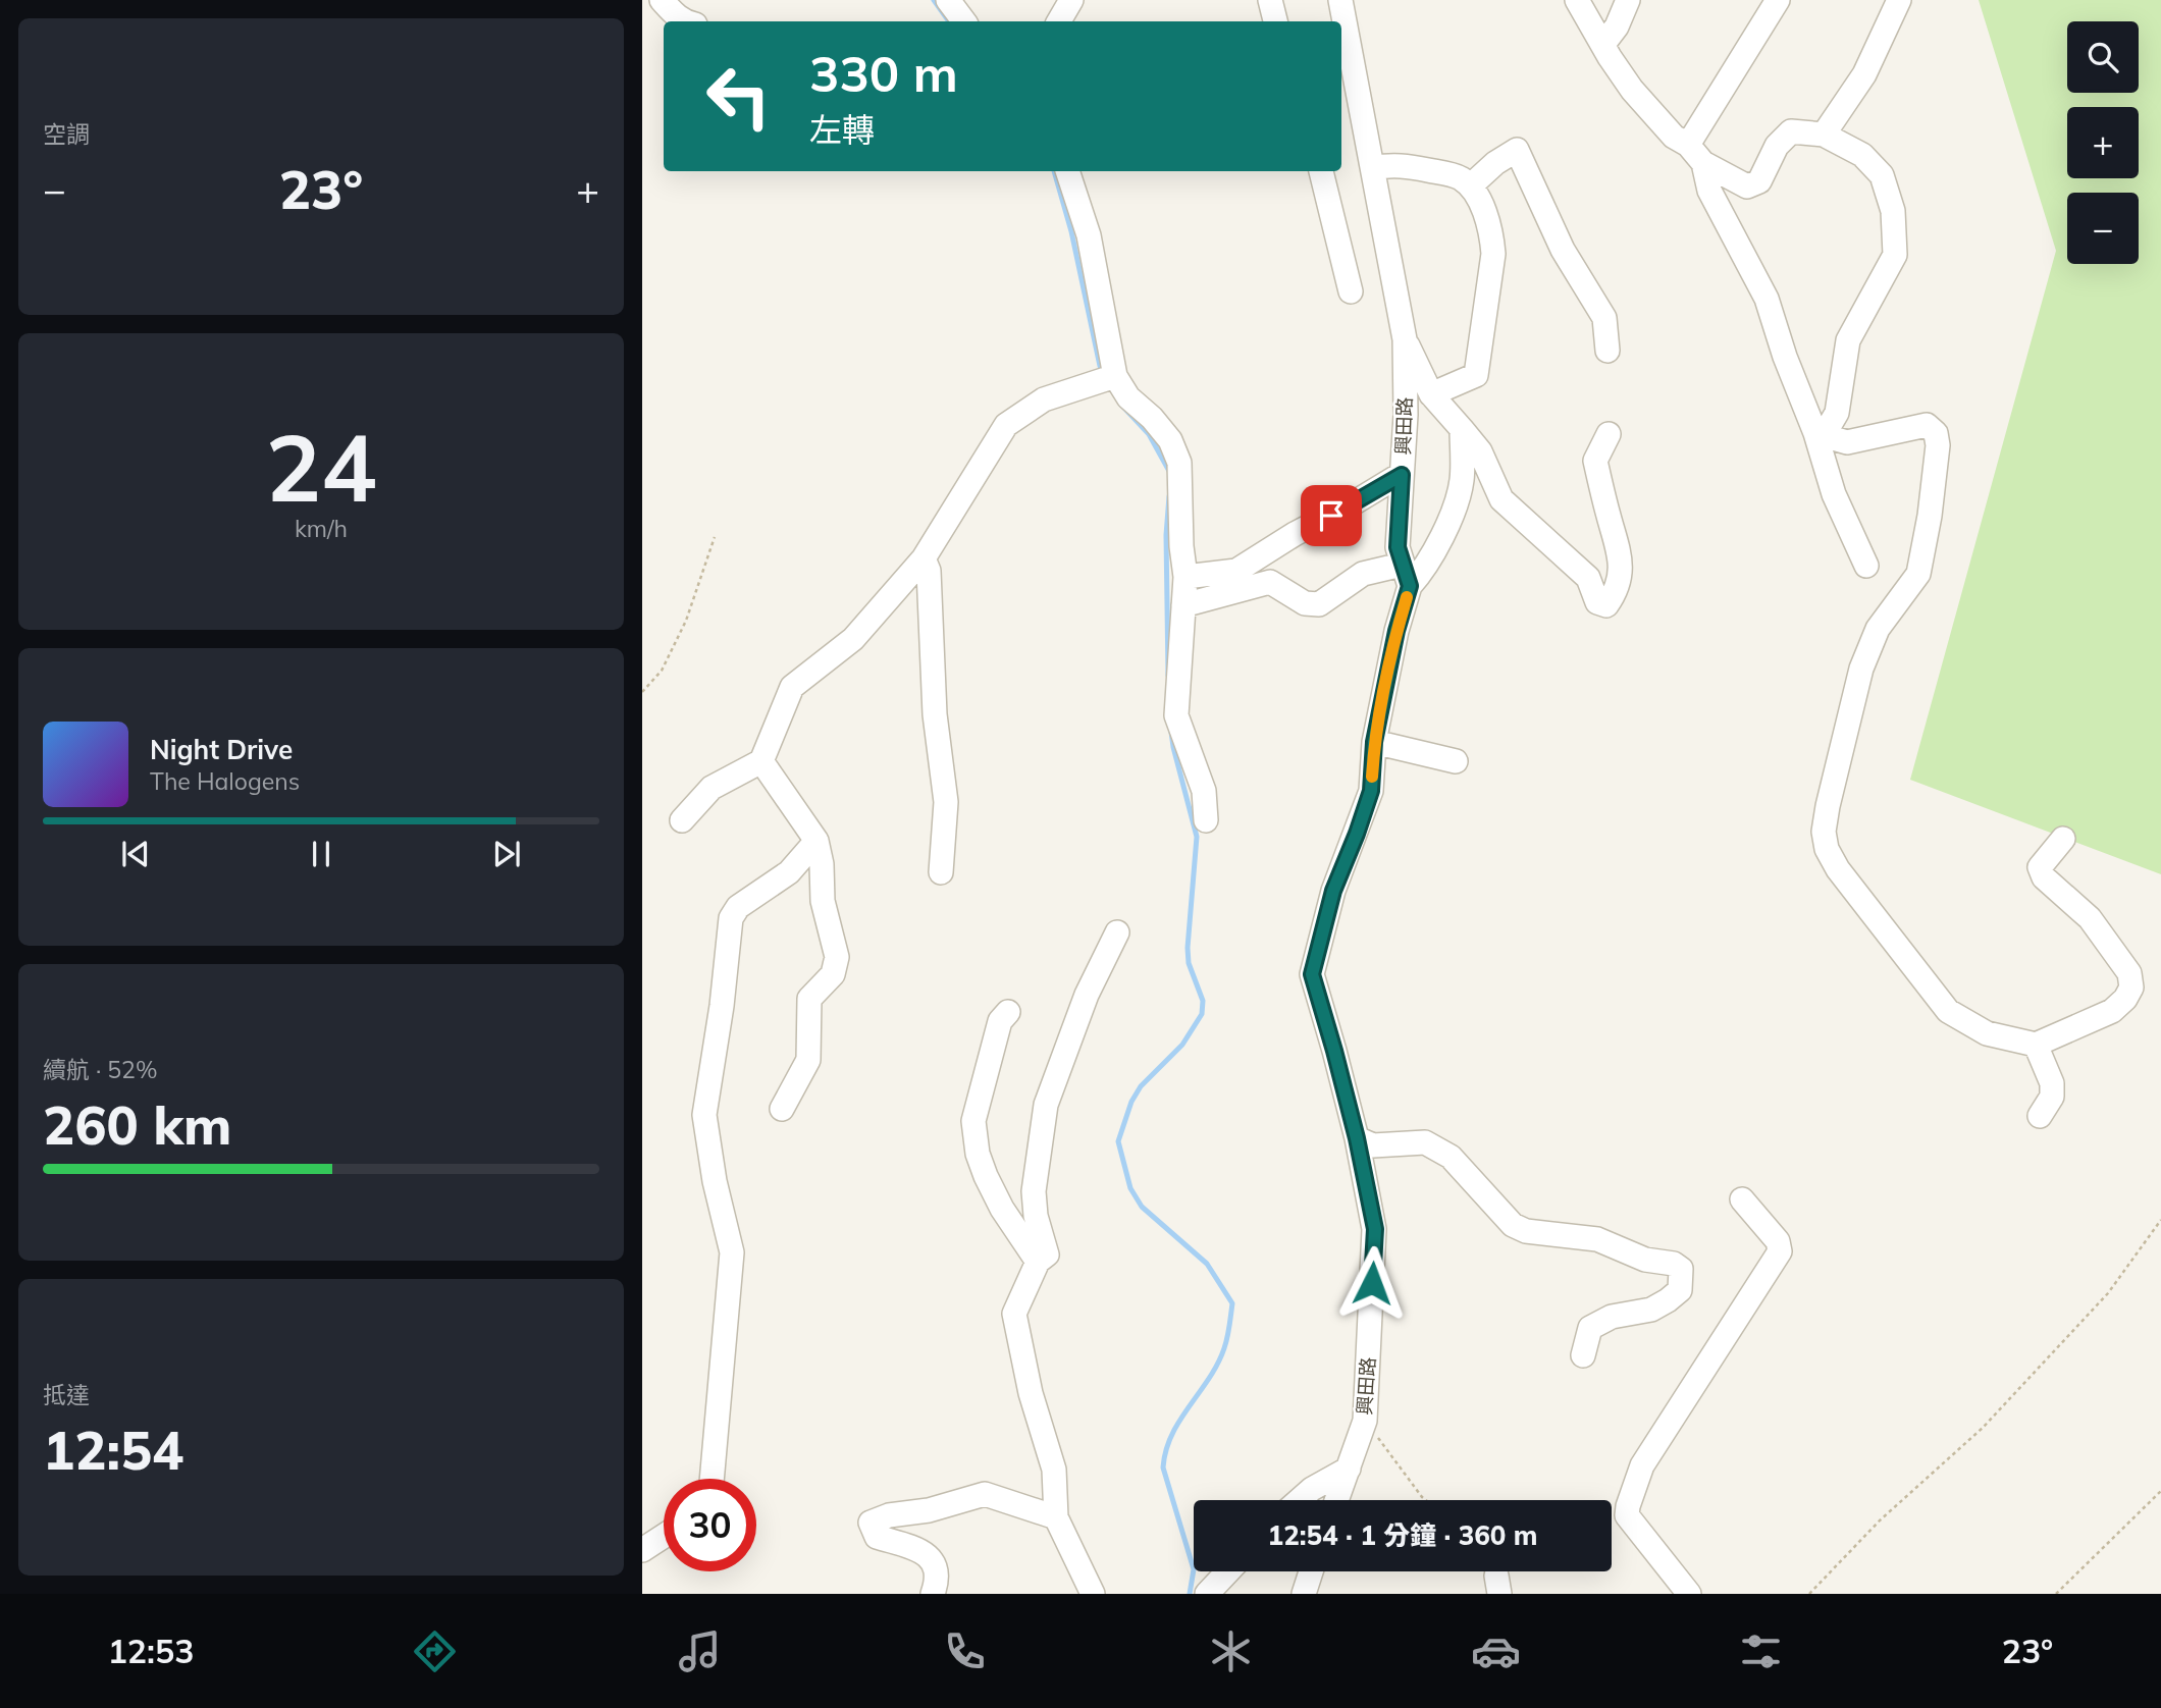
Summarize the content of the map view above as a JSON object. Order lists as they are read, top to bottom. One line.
{"streets":{"street":["興田路"]},"page":{"tile":["空調",["24","km/h"],["續航 · 52%","260 km"],["抵達","12:54"]],"map_buttons":["+","−"],"turn":["330 m","左轉"],"heat":["−","23°","+"],"song":["Night Drive","The Halogens"],"limit":"30","trip":"12:54 · 1 分鐘 · 360 m","tabs":["12:53","23°"]}}
